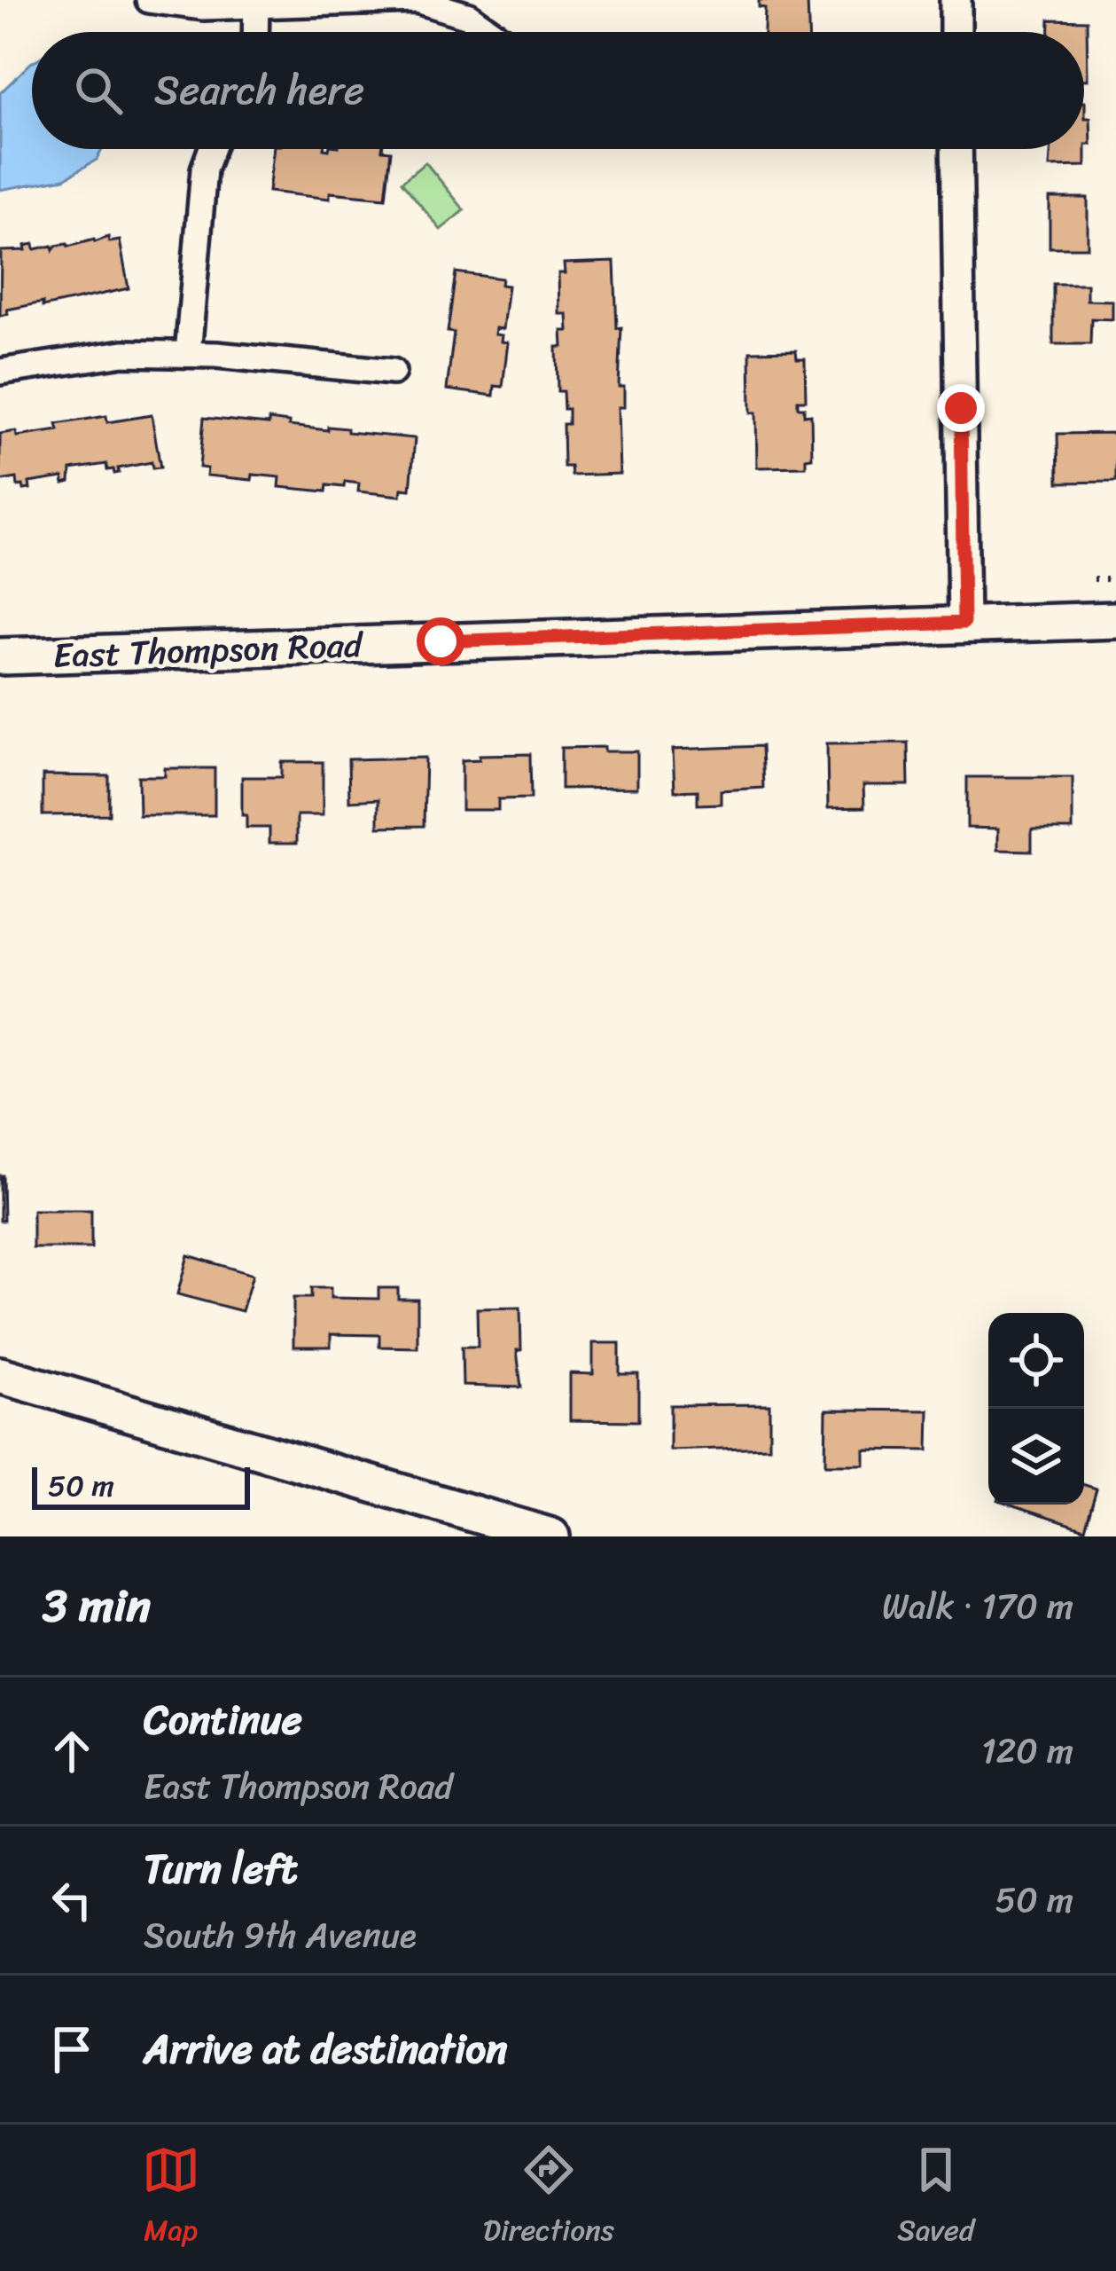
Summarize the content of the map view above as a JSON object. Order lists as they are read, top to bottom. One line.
{"streets":{"main road":["East Thompson Road"]},"scale_bar":"50 m","page":{"search":"Search here","scale":"50 m","heading":["3 min","Walk · 170 m"],"list":[["Continue","East Thompson Road","120 m"],["Turn left","South 9th Avenue","50 m"],"Arrive at destination"],"nav":["Map","Directions","Saved"]}}
